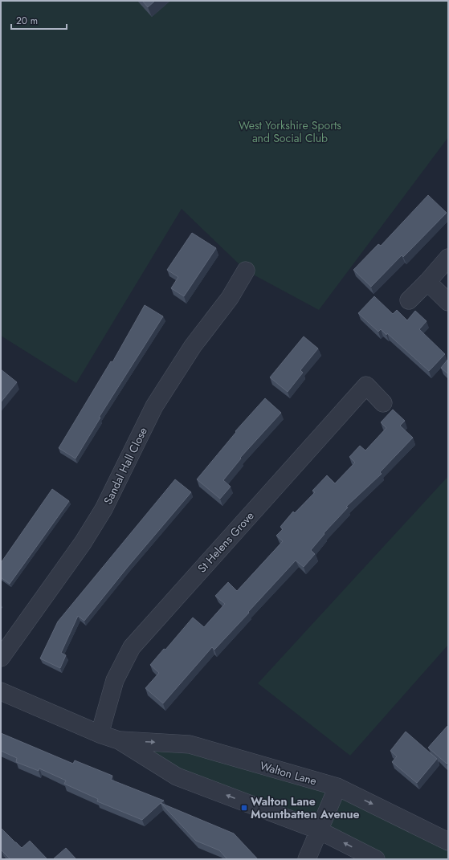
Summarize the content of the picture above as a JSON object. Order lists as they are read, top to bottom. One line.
{"streets":{"street":["Sandal Hall Close","St Helens Grove","Walton Lane"]},"crossings":[["St Helens Grove","Walton Lane"]],"parks":["West Yorkshire Sports and Social Club"],"places":{"transit":["Walton Lane Mountbatten Avenue"]},"scale_bar":"20 m"}
